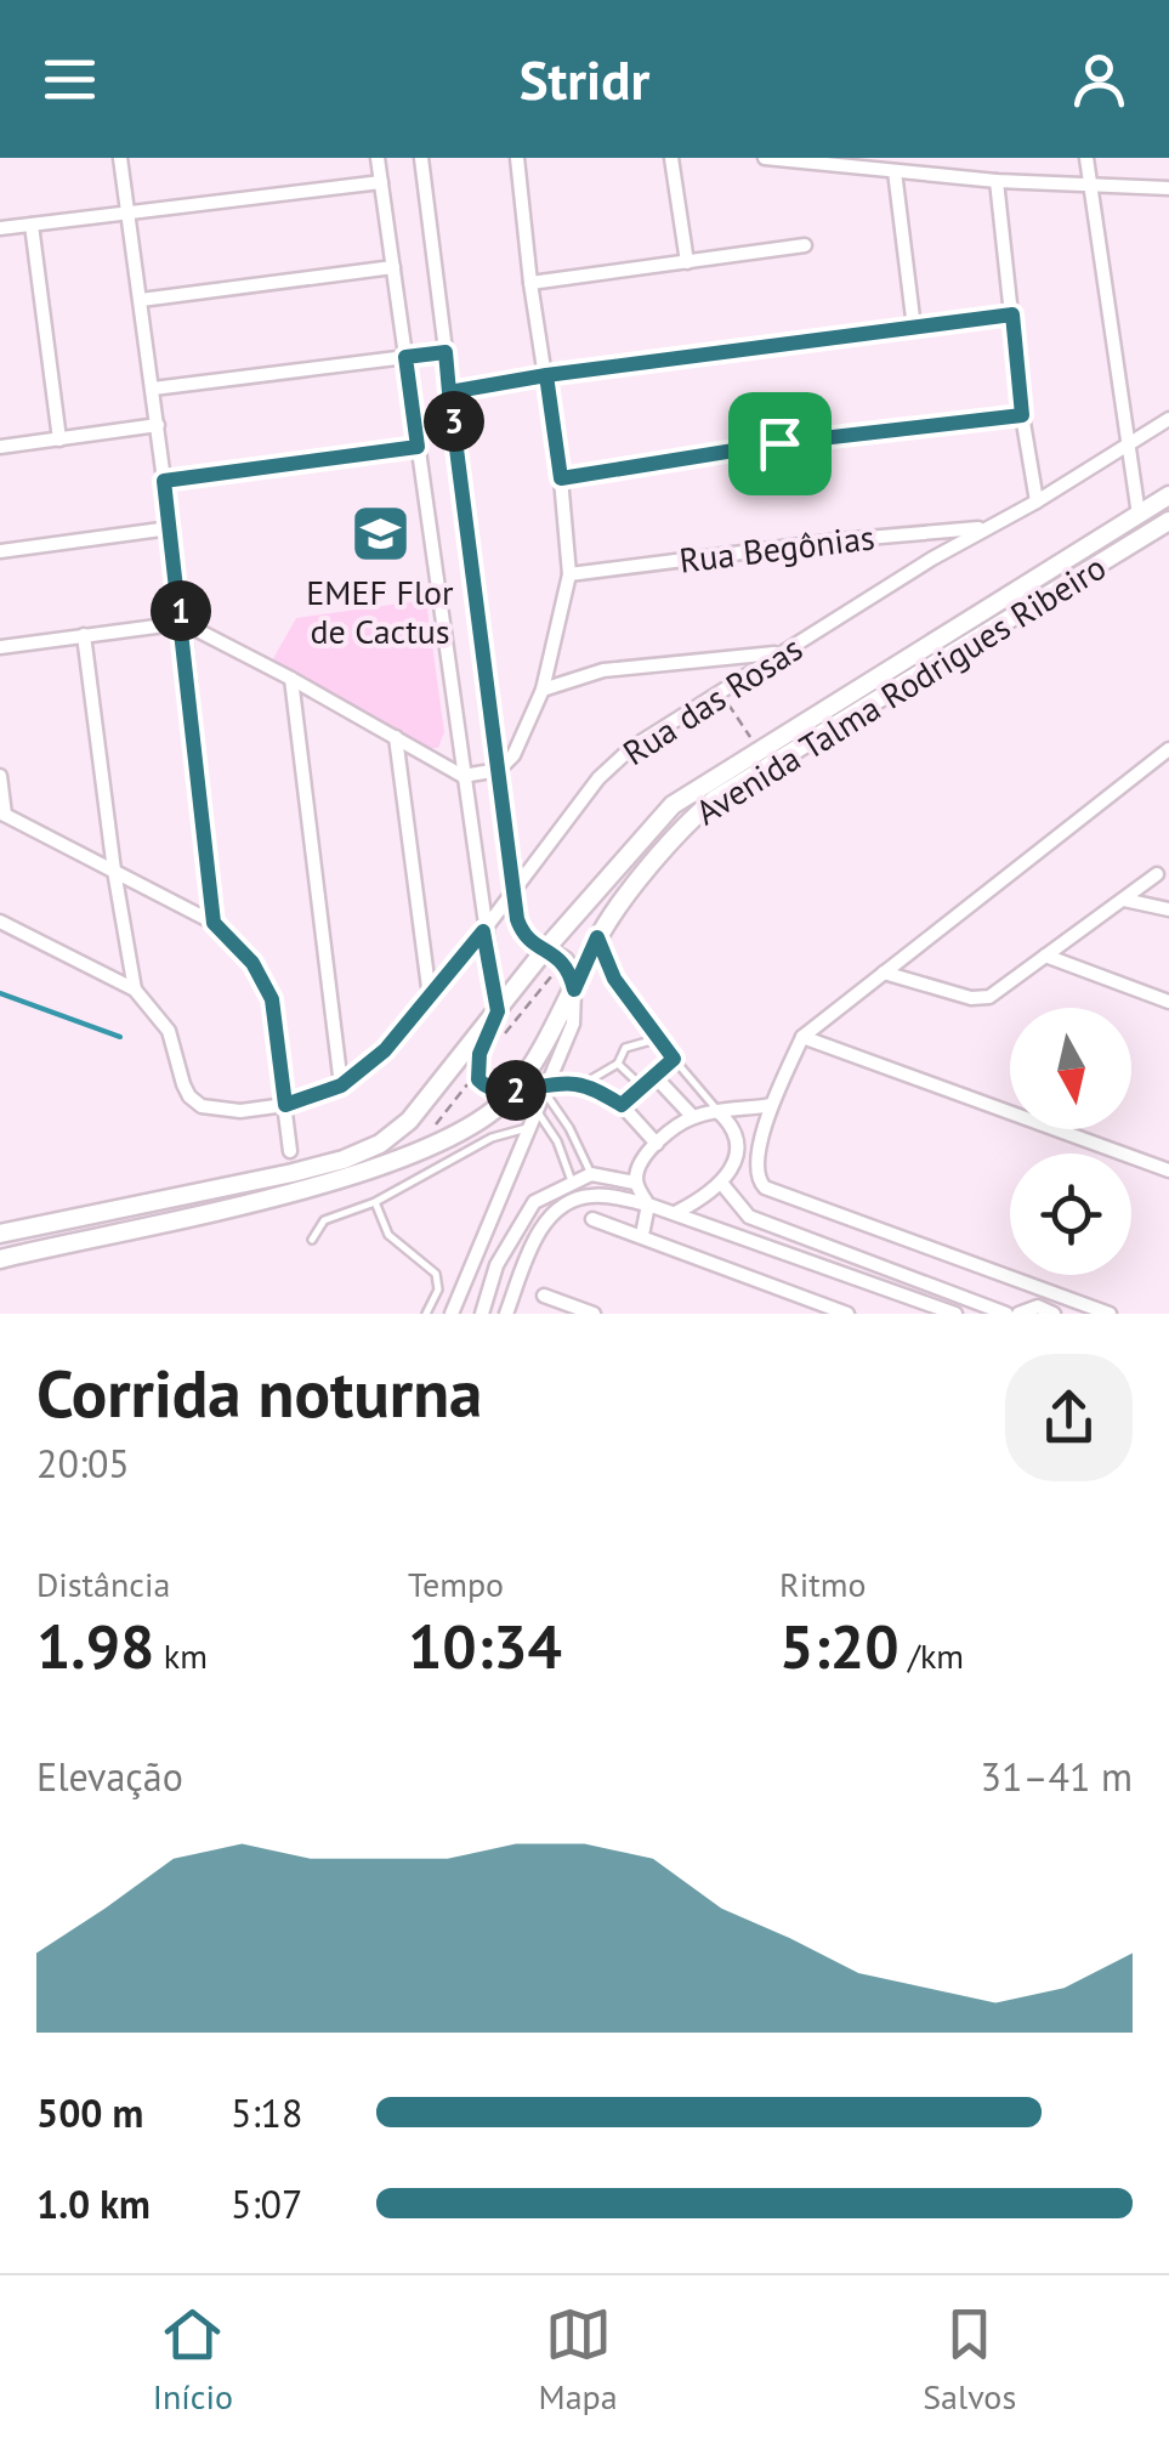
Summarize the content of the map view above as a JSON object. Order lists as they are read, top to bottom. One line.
{"streets":{"main road":["Avenida Talma Rodrigues Ribeiro"],"street":["Rua Begônias","Rua das Rosas"]},"crossings":[["Rua Begônias","Rua das Rosas"]],"places":{"school or university":["EMEF Flor de Cactus"]},"north":"bottom","page":{"header":"Stridr","pins":["3","1","2"],"heading":["Corrida noturna","20:05"],"stats":[["Distância","1.98 km"],["Tempo","10:34"],["Ritmo","5:20 /km"]],"chart":["Elevação","31–41 m"],"list":[{"name":"500 m","note":"5:18"},{"name":"1.0 km","note":"5:07"}],"tabs":["Início","Mapa","Salvos"]}}
